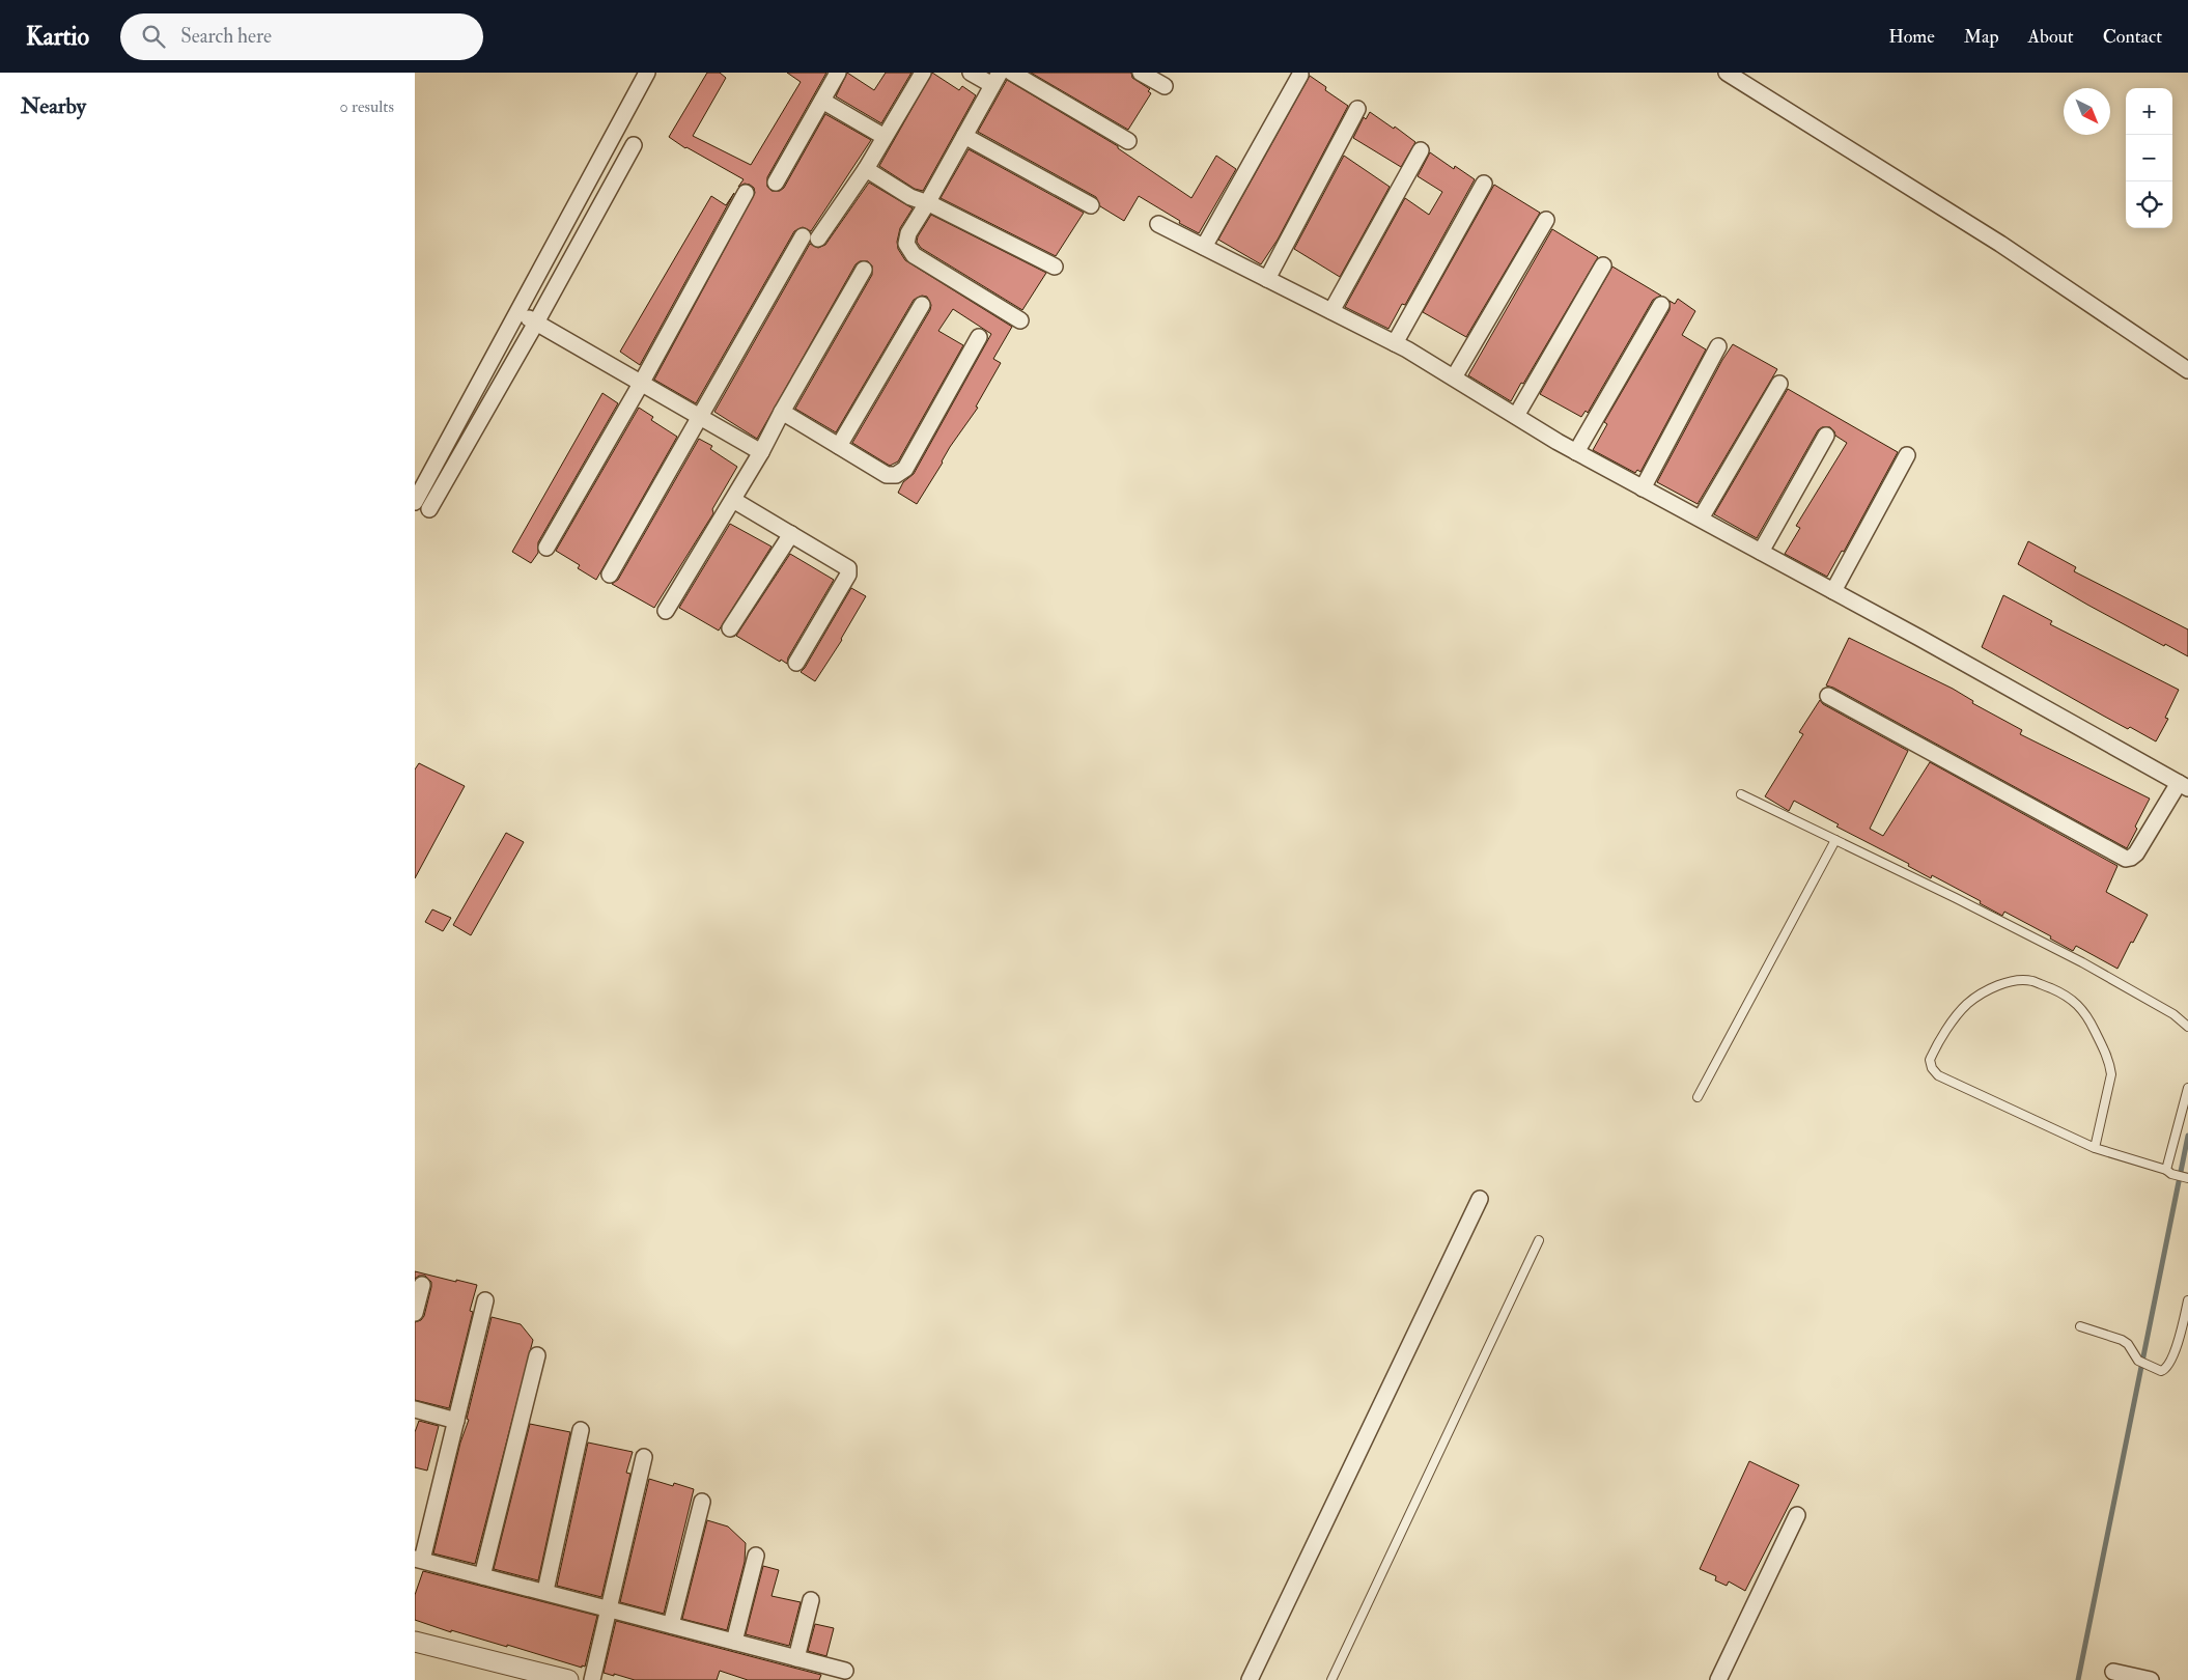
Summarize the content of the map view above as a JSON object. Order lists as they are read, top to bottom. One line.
{"north":"bottom right","page":{"header":"Kartio","search":"Search here","nav":["Home","Map","About","Contact"],"heading":["Nearby","0 results"],"map_buttons":["+","−"]}}
